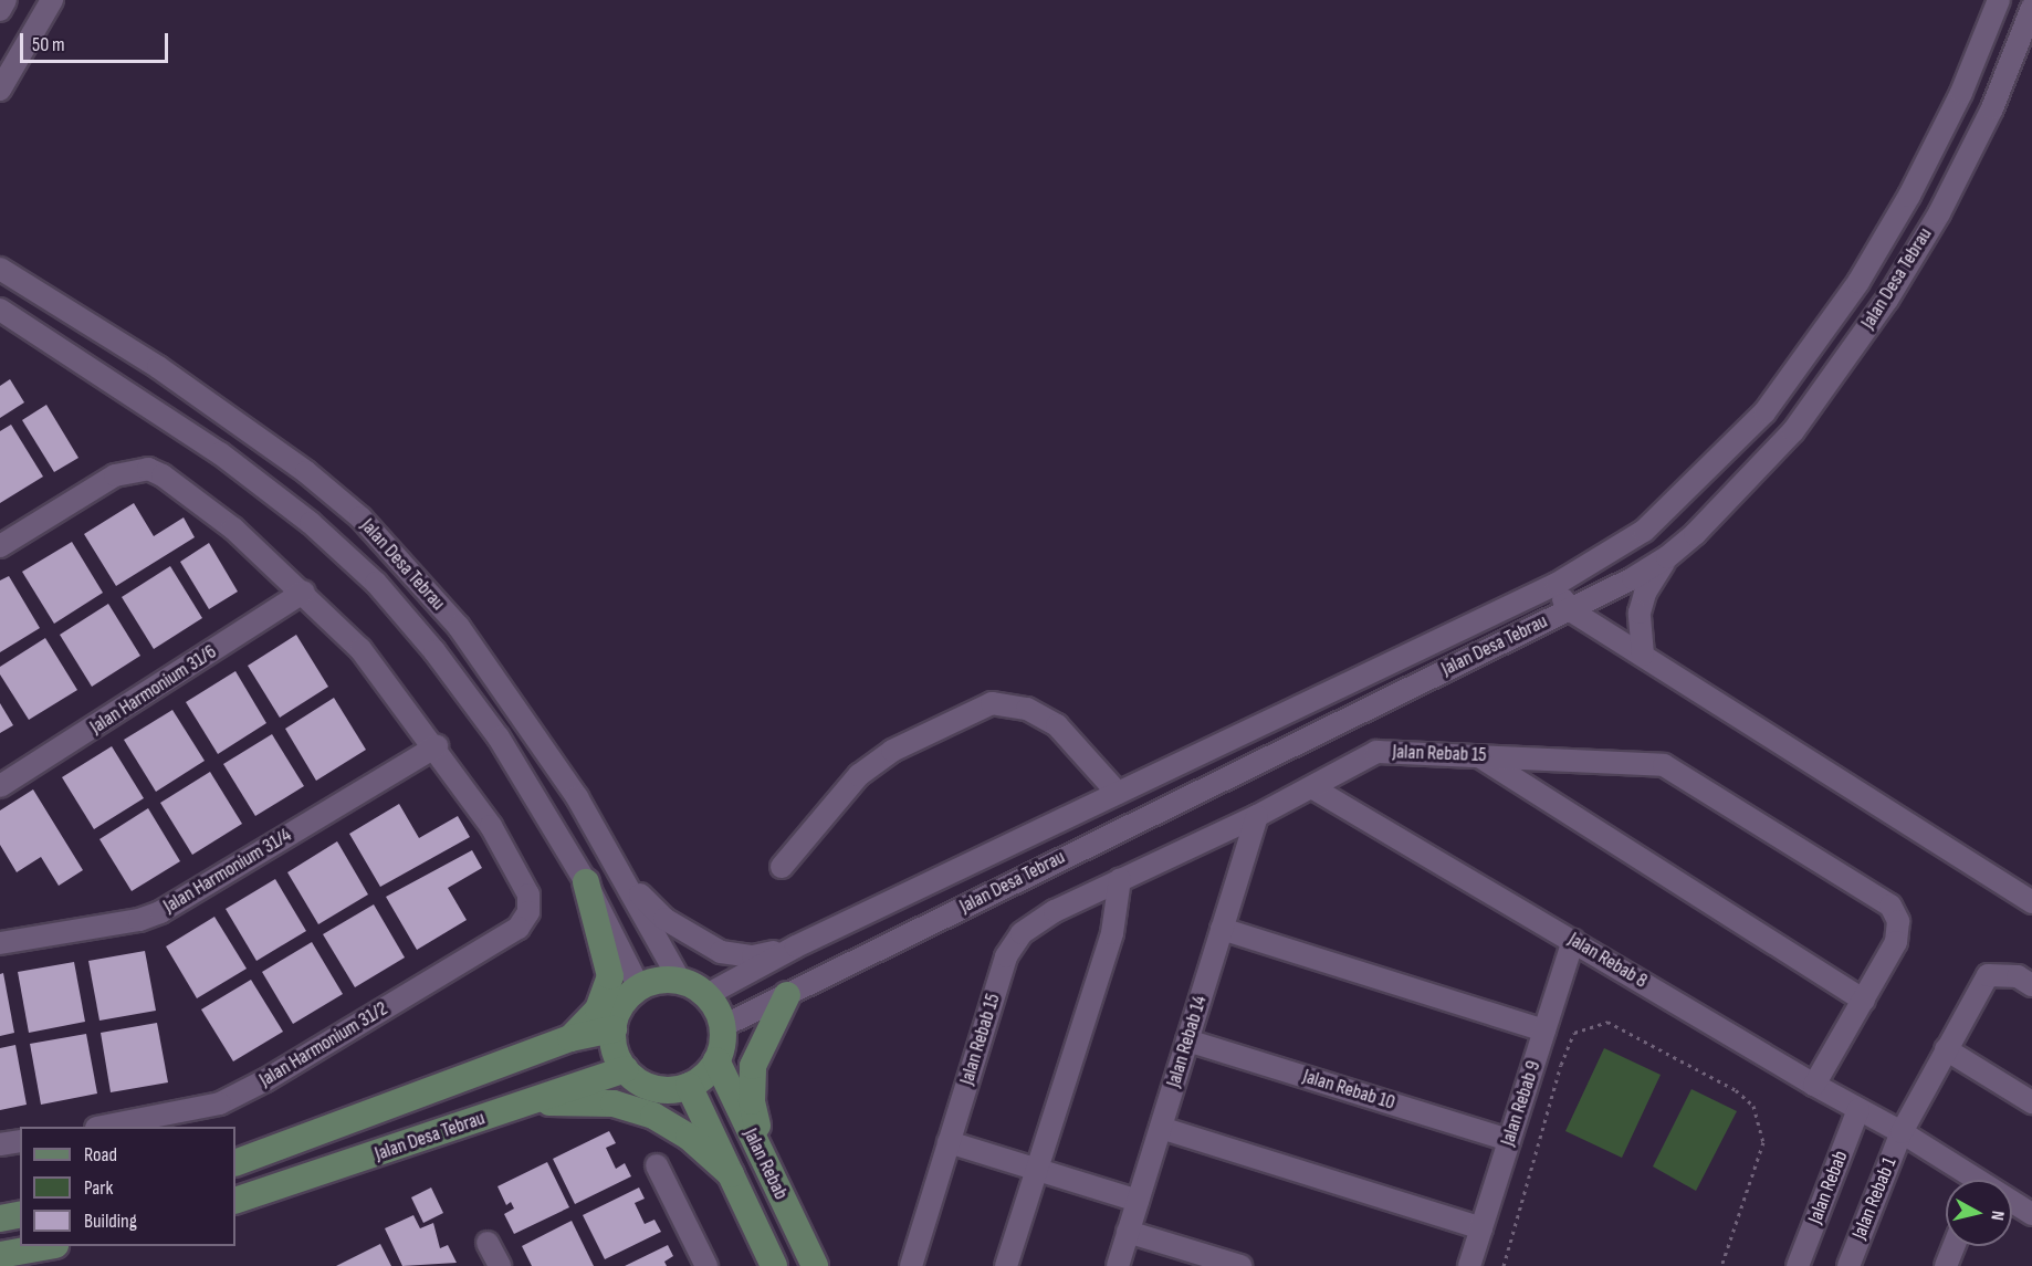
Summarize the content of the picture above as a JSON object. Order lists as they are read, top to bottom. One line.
{"streets":{"main road":["Jalan Desa Tebrau","Jalan Rebab"],"street":["Jalan Harmonium 31/6","Jalan Rebab 15","Jalan Harmonium 31/4","Jalan Rebab 8","Jalan Rebab 14","Jalan Harmonium 31/2","Jalan Rebab 10","Jalan Rebab 9","Jalan Rebab 1"]},"crossings":[["Jalan Desa Tebrau","Jalan Rebab"],["Jalan Rebab 15","Jalan Rebab 8"],["Jalan Rebab 15","Jalan Rebab 14"],["Jalan Harmonium 31/4","Jalan Harmonium 31/2"],["Jalan Rebab 8","Jalan Rebab 9"],["Jalan Rebab 8","Jalan Rebab"],["Jalan Rebab 8","Jalan Rebab 1"],["Jalan Rebab 14","Jalan Rebab 10"],["Jalan Rebab 10","Jalan Rebab 9"]],"legend":["Road","Park","Building"],"scale_bar":"50 m","north":"right"}
